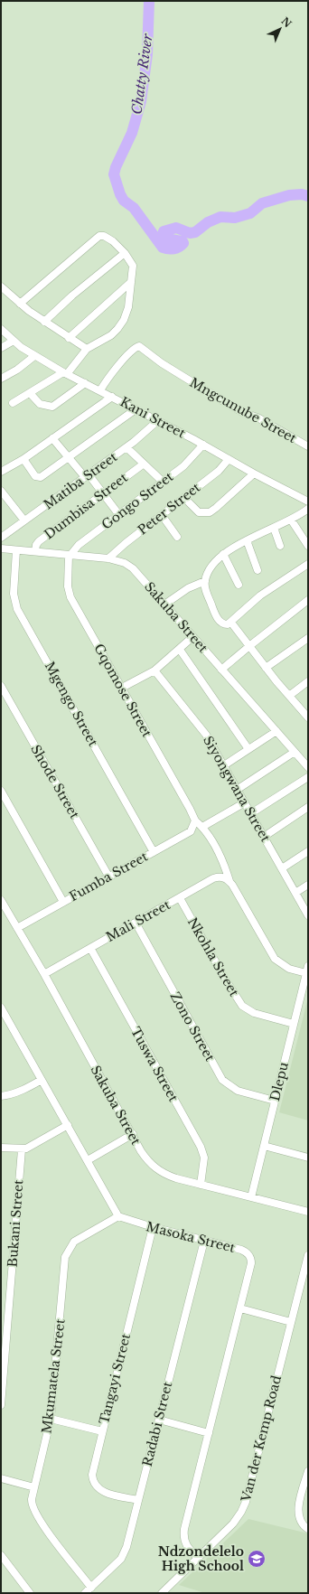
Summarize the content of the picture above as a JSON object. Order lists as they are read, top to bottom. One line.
{"streets":{"street":["Mngcunube Street","Kani Street","Matiba Street","Gongo Street","Dumbisa Street","Peter Street","Sakuba Street","Gqomose Street","Mgengo Street","Shode Street","Siyongwana Street","Fumba Street","Mali Street","Nkohla Street","Zono Street","Tuswa Street","Dlepu","Bukani Street","Masoka Street","Mkumatela Street","Tangayi Street","Radabi Street","Van der Kemp Road"]},"crossings":[["Mngcunube Street","Kani Street"],["Kani Street","Matiba Street"],["Kani Street","Gongo Street"],["Kani Street","Peter Street"],["Gongo Street","Sakuba Street"],["Gongo Street","Gqomose Street"],["Dumbisa Street","Sakuba Street"],["Peter Street","Sakuba Street"],["Sakuba Street","Gqomose Street"],["Sakuba Street","Mgengo Street"],["Sakuba Street","Fumba Street"],["Sakuba Street","Mali Street"],["Sakuba Street","Tuswa Street"],["Sakuba Street","Dlepu"],["Gqomose Street","Fumba Street"],["Mgengo Street","Fumba Street"],["Shode Street","Fumba Street"],["Mali Street","Nkohla Street"],["Mali Street","Zono Street"],["Mali Street","Tuswa Street"],["Nkohla Street","Dlepu"],["Zono Street","Dlepu"],["Masoka Street","Mkumatela Street"],["Masoka Street","Tangayi Street"],["Masoka Street","Radabi Street"],["Masoka Street","Van der Kemp Road"],["Mkumatela Street","Radabi Street"],["Tangayi Street","Radabi Street"]],"water":["Chatty River"],"places":{"school or university":["Ndzondelelo High School"]},"north":"top right"}
